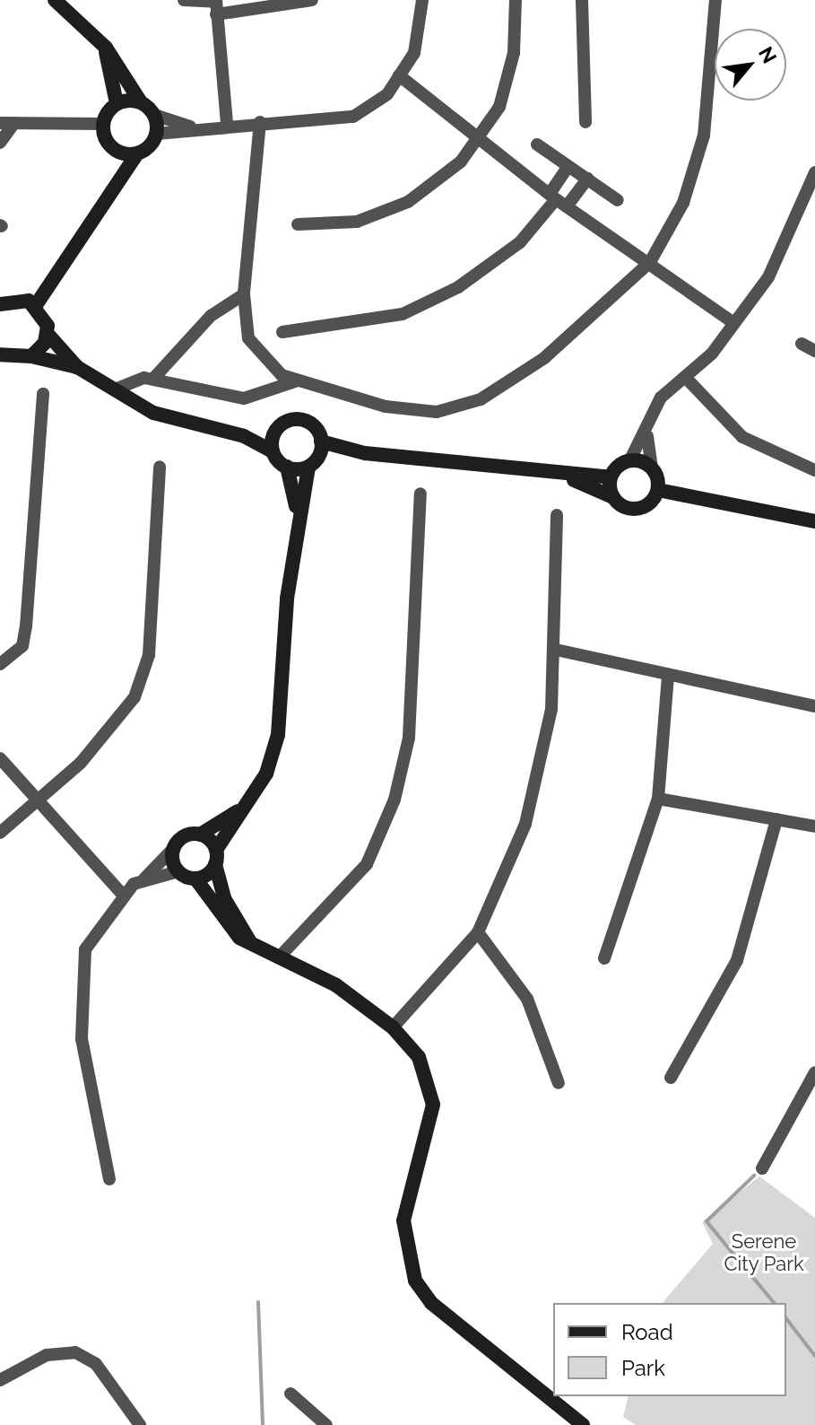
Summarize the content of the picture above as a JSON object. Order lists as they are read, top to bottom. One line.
{"parks":["Serene City Park"],"legend":["Road","Park"],"north":"top right"}
